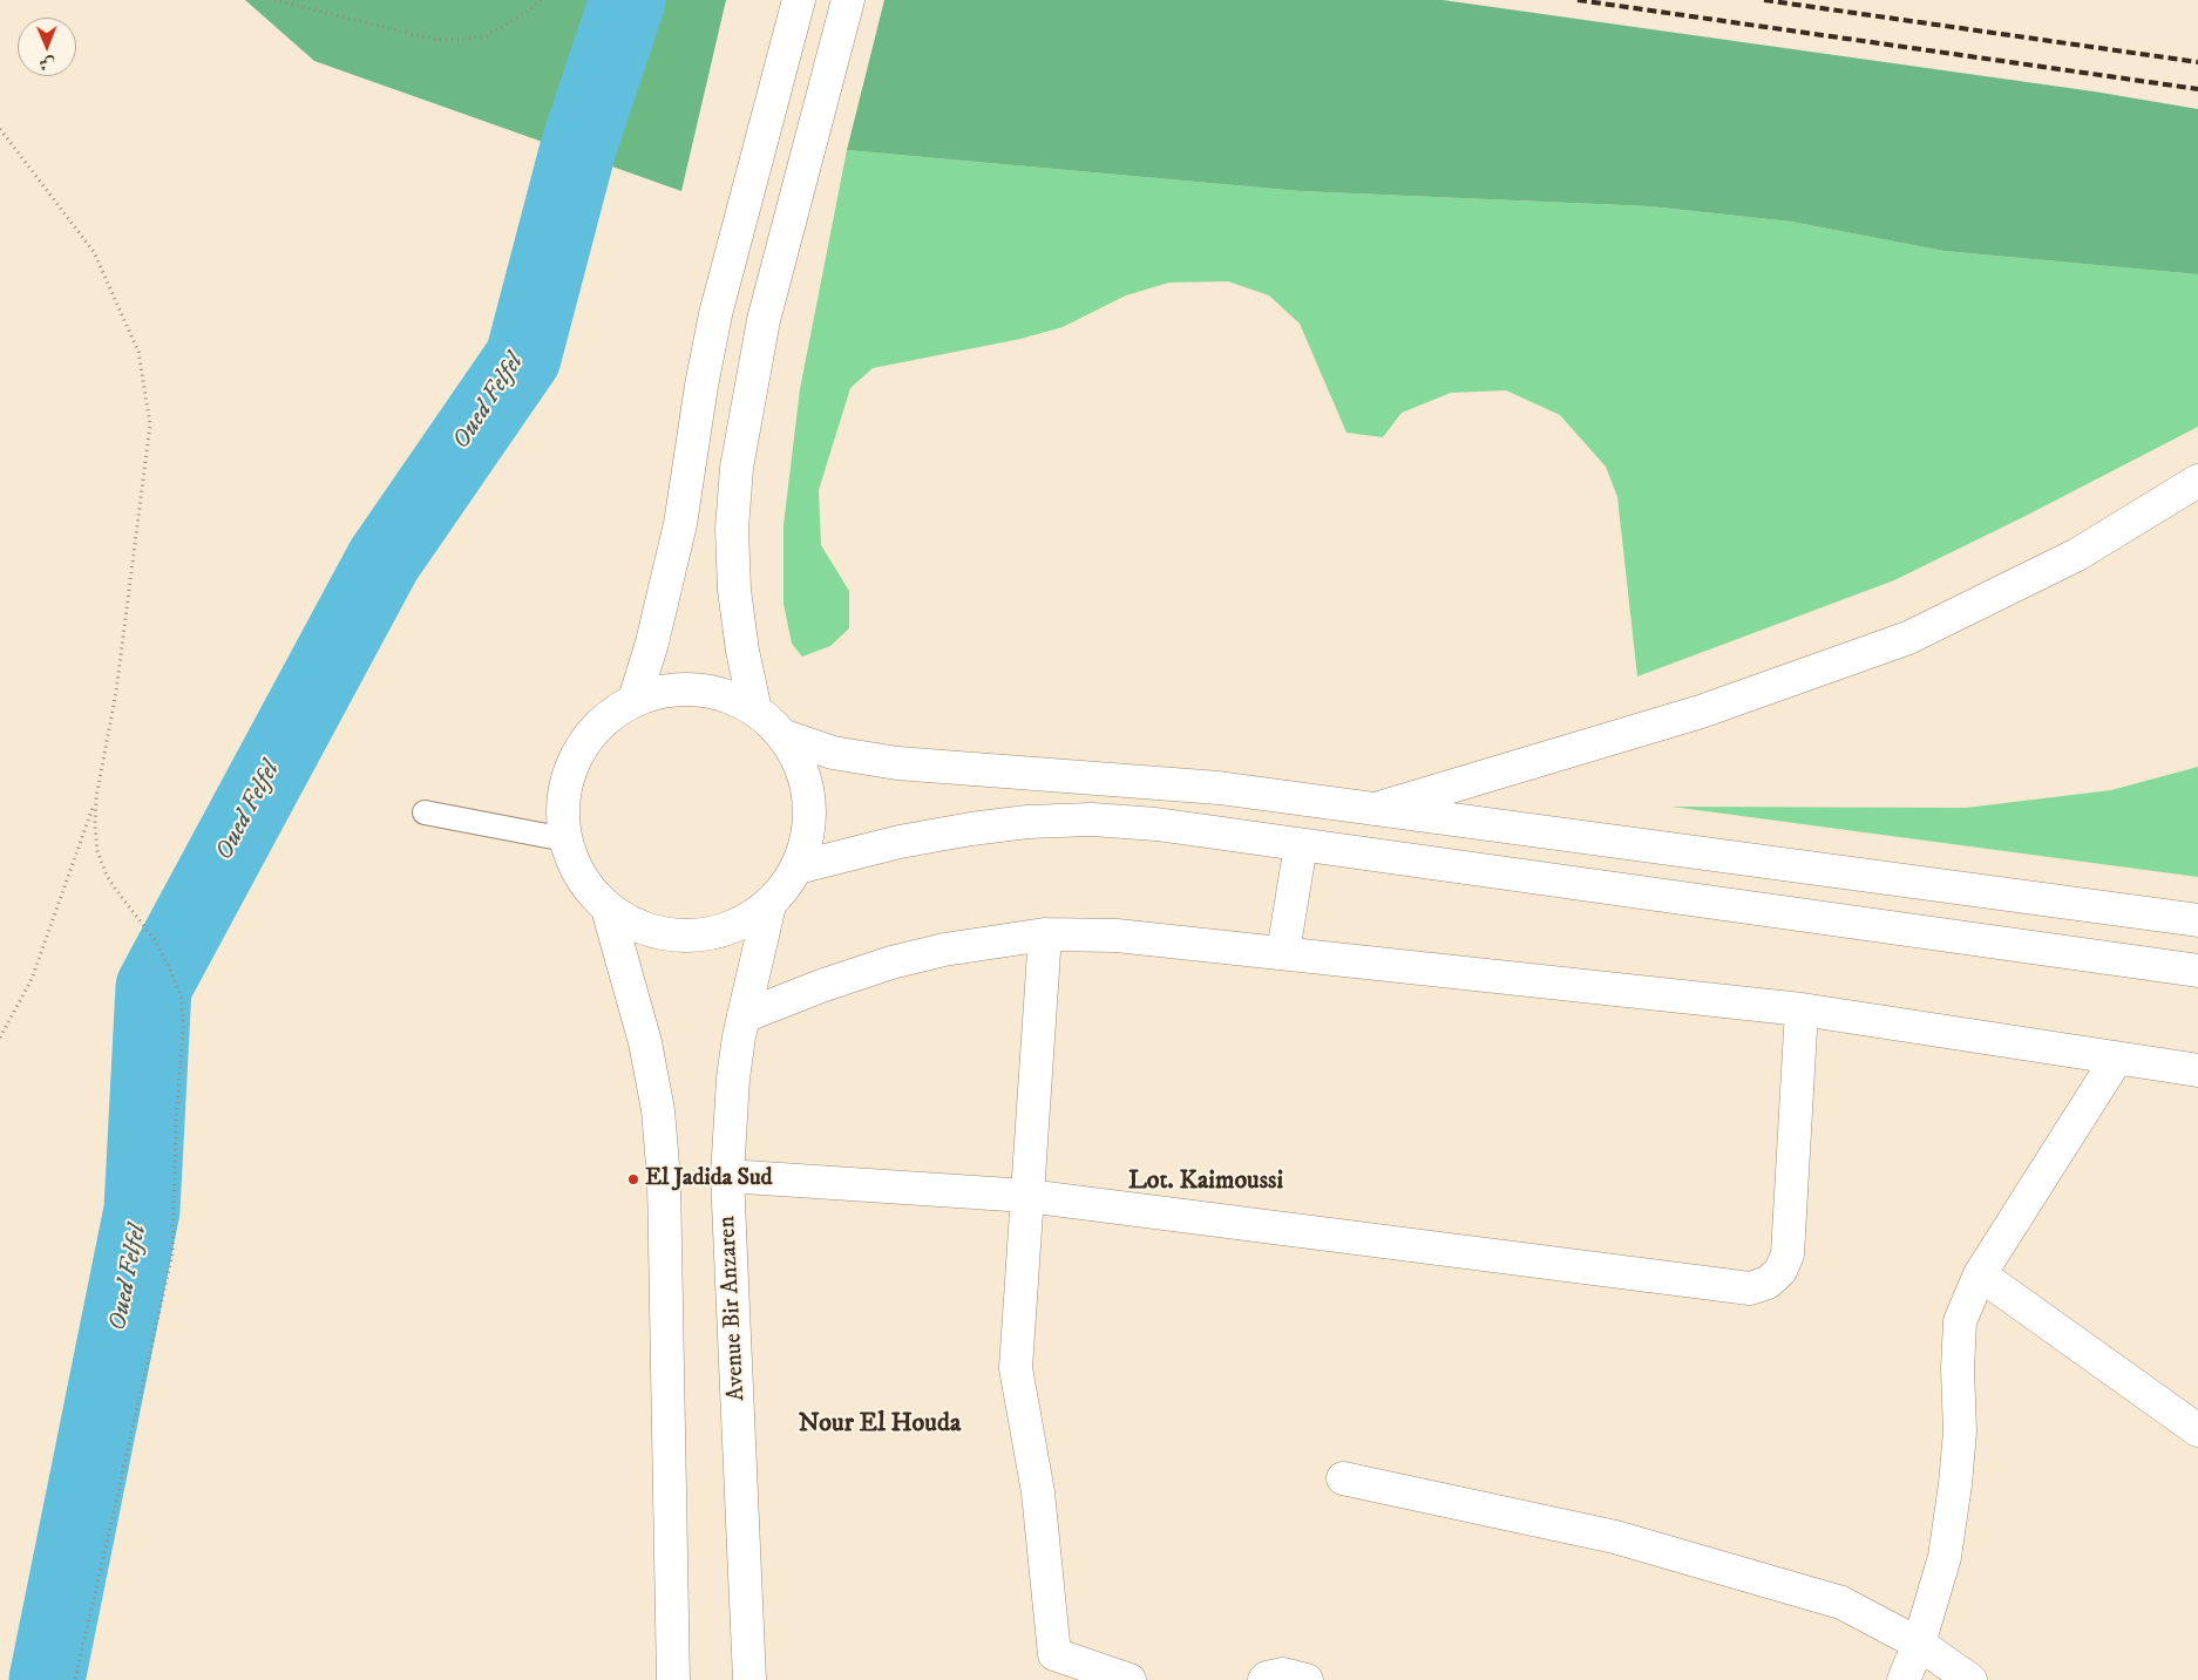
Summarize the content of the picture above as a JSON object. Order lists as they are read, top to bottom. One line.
{"streets":{"main road":["Avenue Bir Anzaren"]},"districts":["Lot. Kaimoussi","Nour El Houda"],"water":["Oued Felfel"],"places":["El Jadida Sud"],"north":"bottom"}
